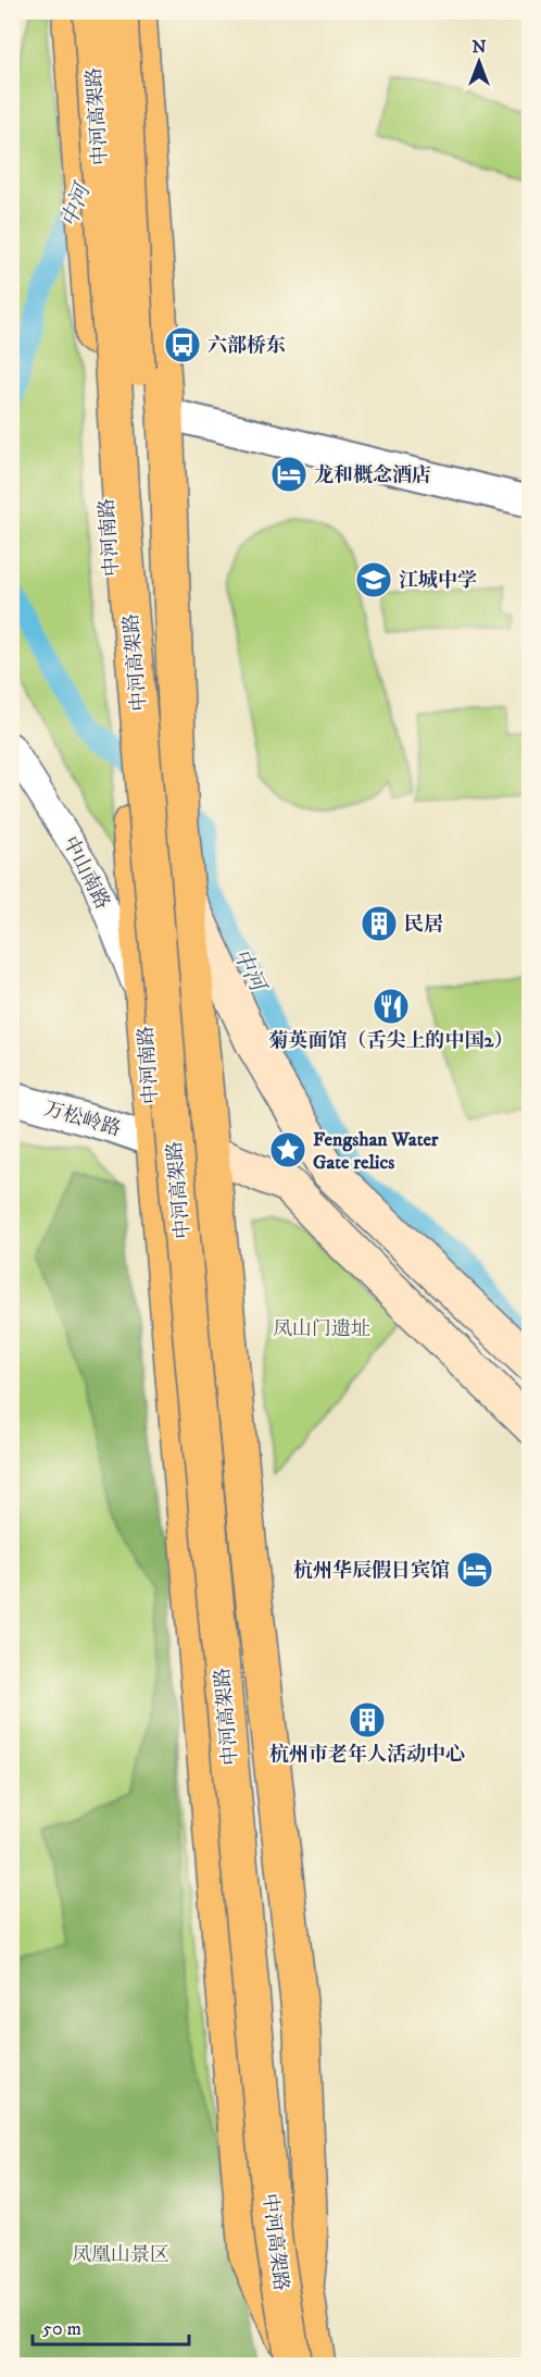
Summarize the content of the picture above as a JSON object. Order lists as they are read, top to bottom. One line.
{"streets":{"main road":["中河高架路","中河南路"],"street":["中山南路","万松岭路"]},"crossings":[["中河高架路","中河南路"],["中河南路","中山南路"],["中河南路","万松岭路"]],"water":["中河"],"parks":["凤山门遗址","凤凰山景区"],"places":{"bus stop":["六部桥东"],"hotel":["龙和概念酒店","杭州华辰假日宾馆"],"school or university":["江城中学"],"building":["民居","杭州市老年人活动中心"],"restaurant":["菊英面馆（舌尖上的中国2）"],"place":["Fengshan Water Gate relics"]},"scale_bar":"50 m","north":"top"}
